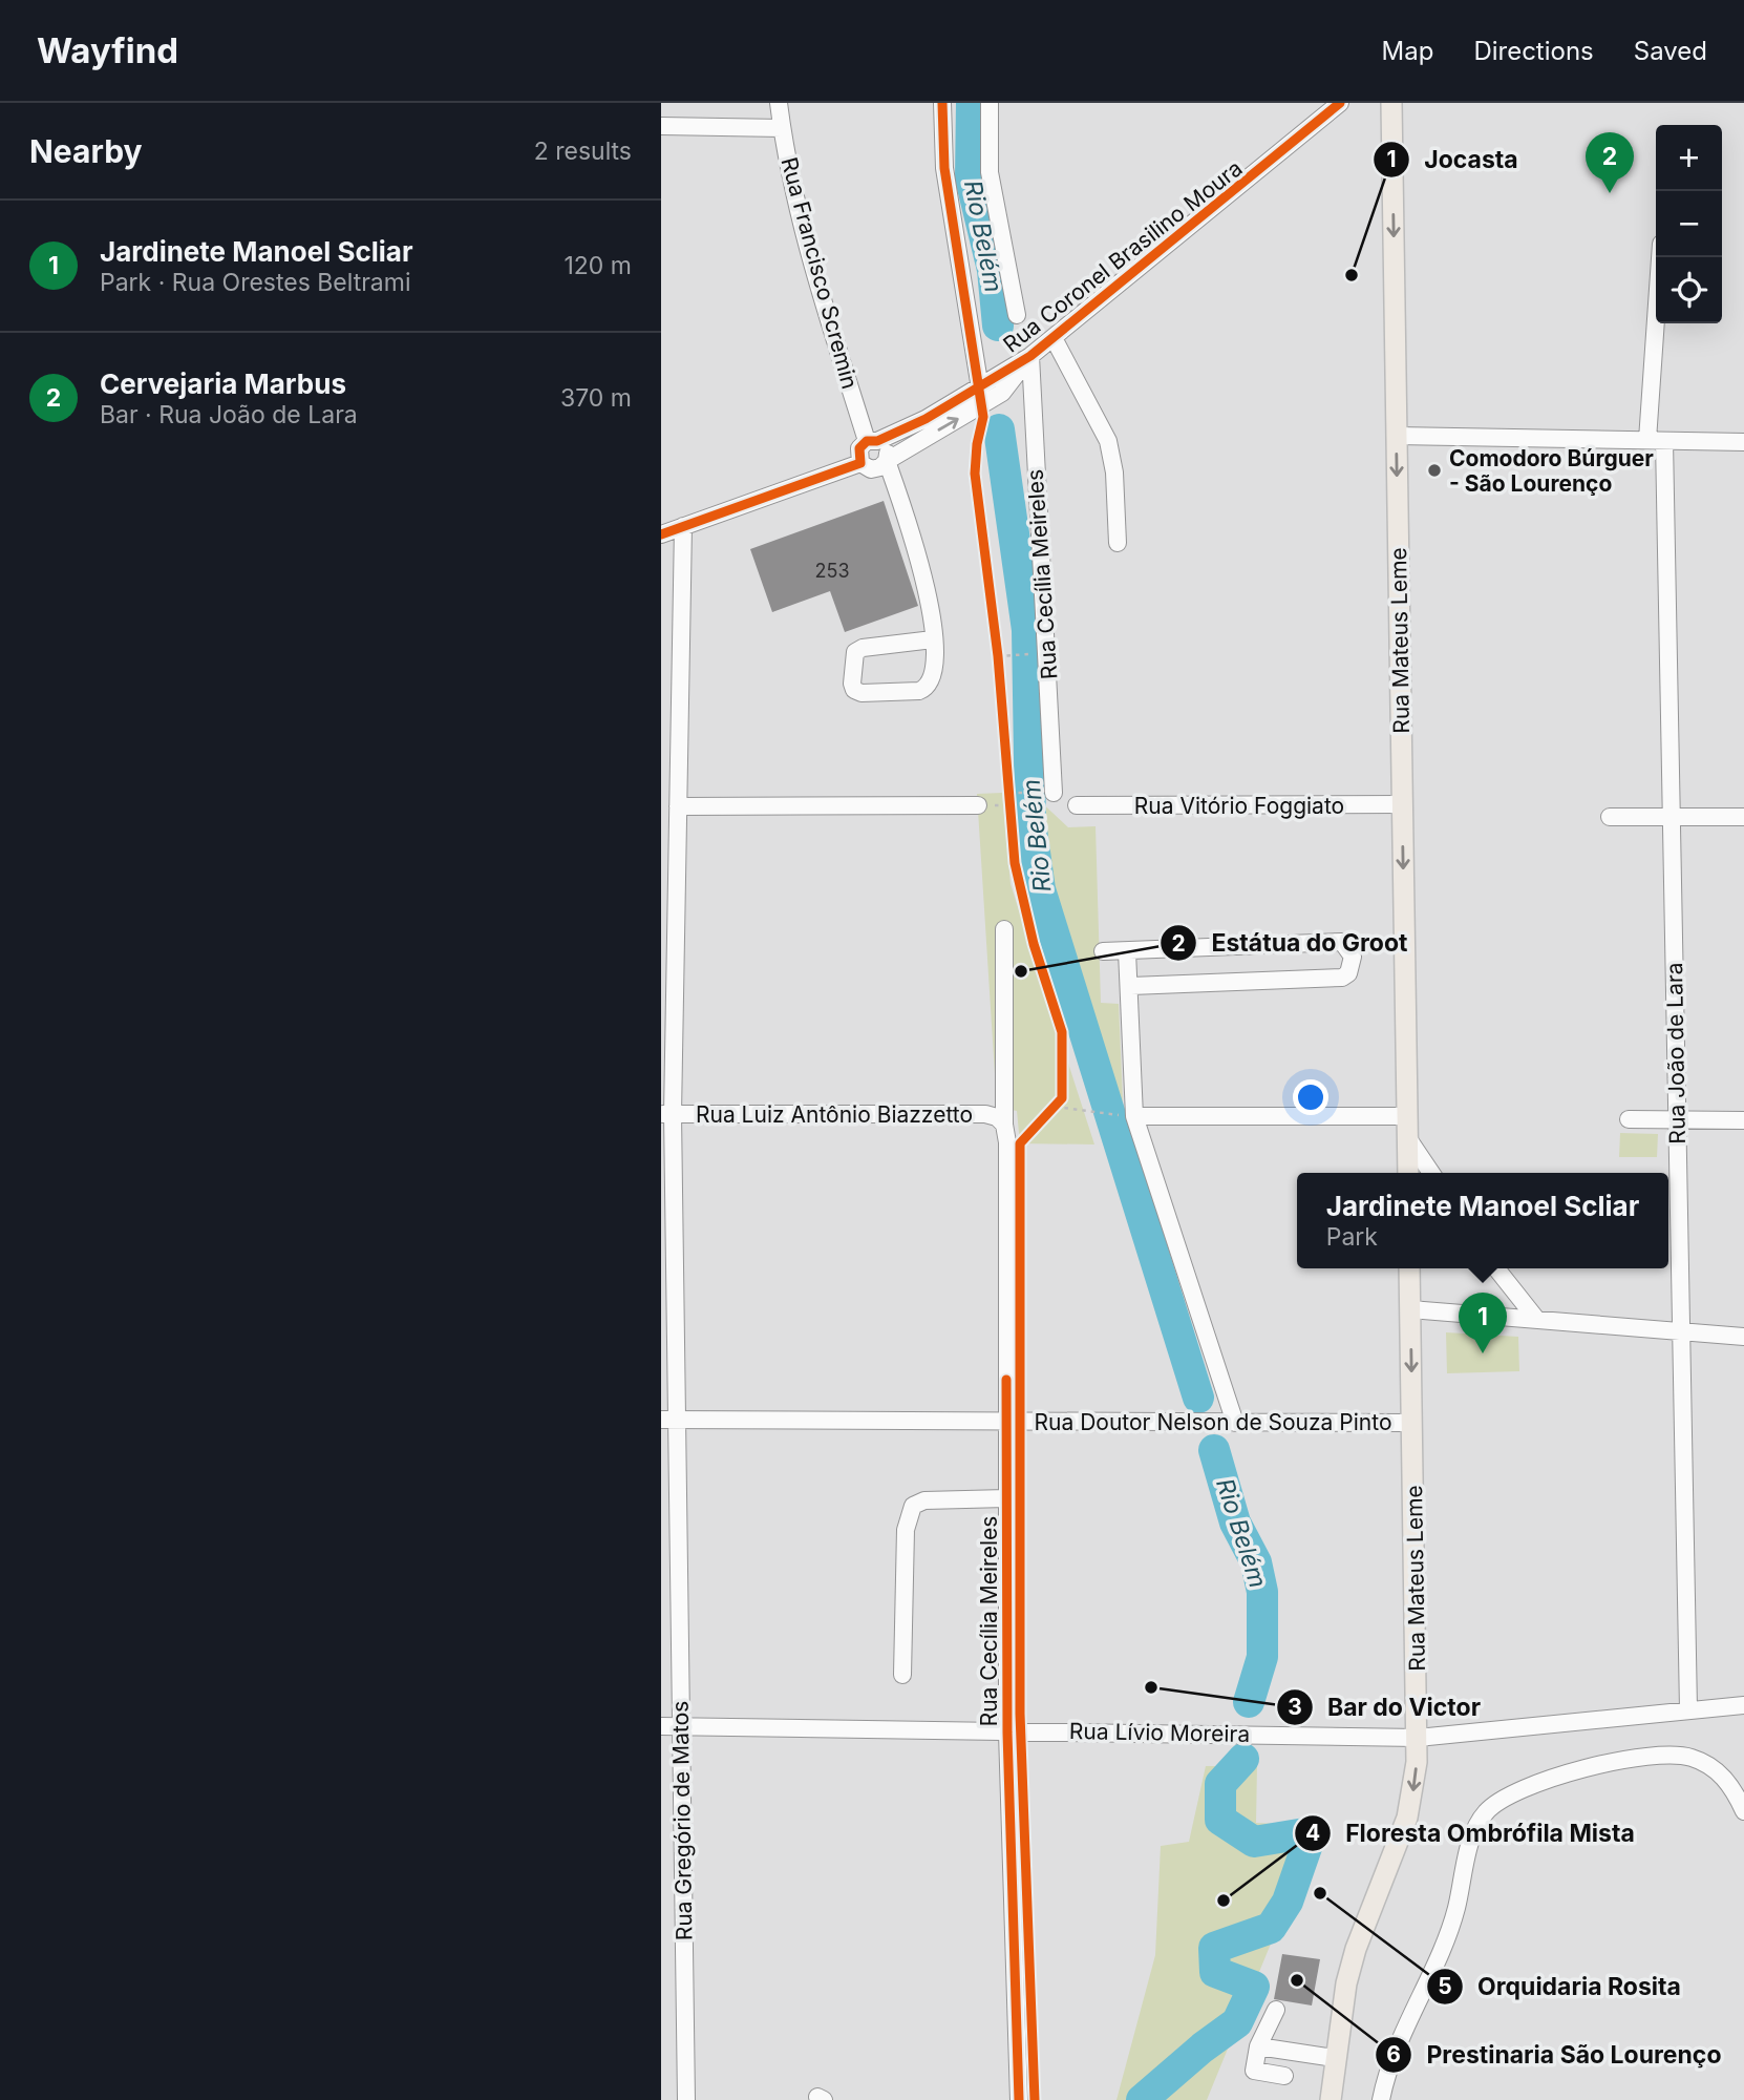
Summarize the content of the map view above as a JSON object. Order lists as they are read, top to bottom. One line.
{"streets":{"main road":["Rua Mateus Leme"],"street":["Rua Coronel Brasilino Moura","Rua Francisco Scremin","Rua Cecília Meireles","Rua Vitório Foggiato","Rua João de Lara","Rua Luiz Antônio Biazzetto","Rua Doutor Nelson de Souza Pinto","Rua Lívio Moreira","Rua Gregório de Matos"]},"crossings":[["Rua Coronel Brasilino Moura","Rua Francisco Scremin"],["Rua Coronel Brasilino Moura","Rua Cecília Meireles"],["Rua Coronel Brasilino Moura","Rua Gregório de Matos"],["Rua Cecília Meireles","Rua Luiz Antônio Biazzetto"],["Rua Cecília Meireles","Rua Doutor Nelson de Souza Pinto"],["Rua Cecília Meireles","Rua Lívio Moreira"],["Rua Mateus Leme","Rua Vitório Foggiato"],["Rua Mateus Leme","Rua Doutor Nelson de Souza Pinto"],["Rua Mateus Leme","Rua Lívio Moreira"],["Rua João de Lara","Rua Lívio Moreira"],["Rua Luiz Antônio Biazzetto","Rua Gregório de Matos"],["Rua Doutor Nelson de Souza Pinto","Rua Gregório de Matos"],["Rua Lívio Moreira","Rua Gregório de Matos"]],"one_way":["Rua Mateus Leme"],"water":["Rio Belém"],"places":["Jocasta","Comodoro Búrguer - São Lourenço","Estátua do Groot","Bar do Victor","Orquidaria Rosita","Floresta Ombrófila Mista","Prestinaria São Lourenço"],"house_numbers":["253"],"page":{"header":"Wayfind","nav":["Map","Directions","Saved"],"heading":["Nearby","2 results"],"map_buttons":["+","−"],"pins":["2","1"],"list":[{"mark":"1","name":"Jardinete Manoel Scliar","note":"Park · Rua Orestes Beltrami","value":"120 m"},{"mark":"2","name":"Cervejaria Marbus","note":"Bar · Rua João de Lara","value":"370 m"}],"popup":["Jardinete Manoel Scliar","Park"]}}
